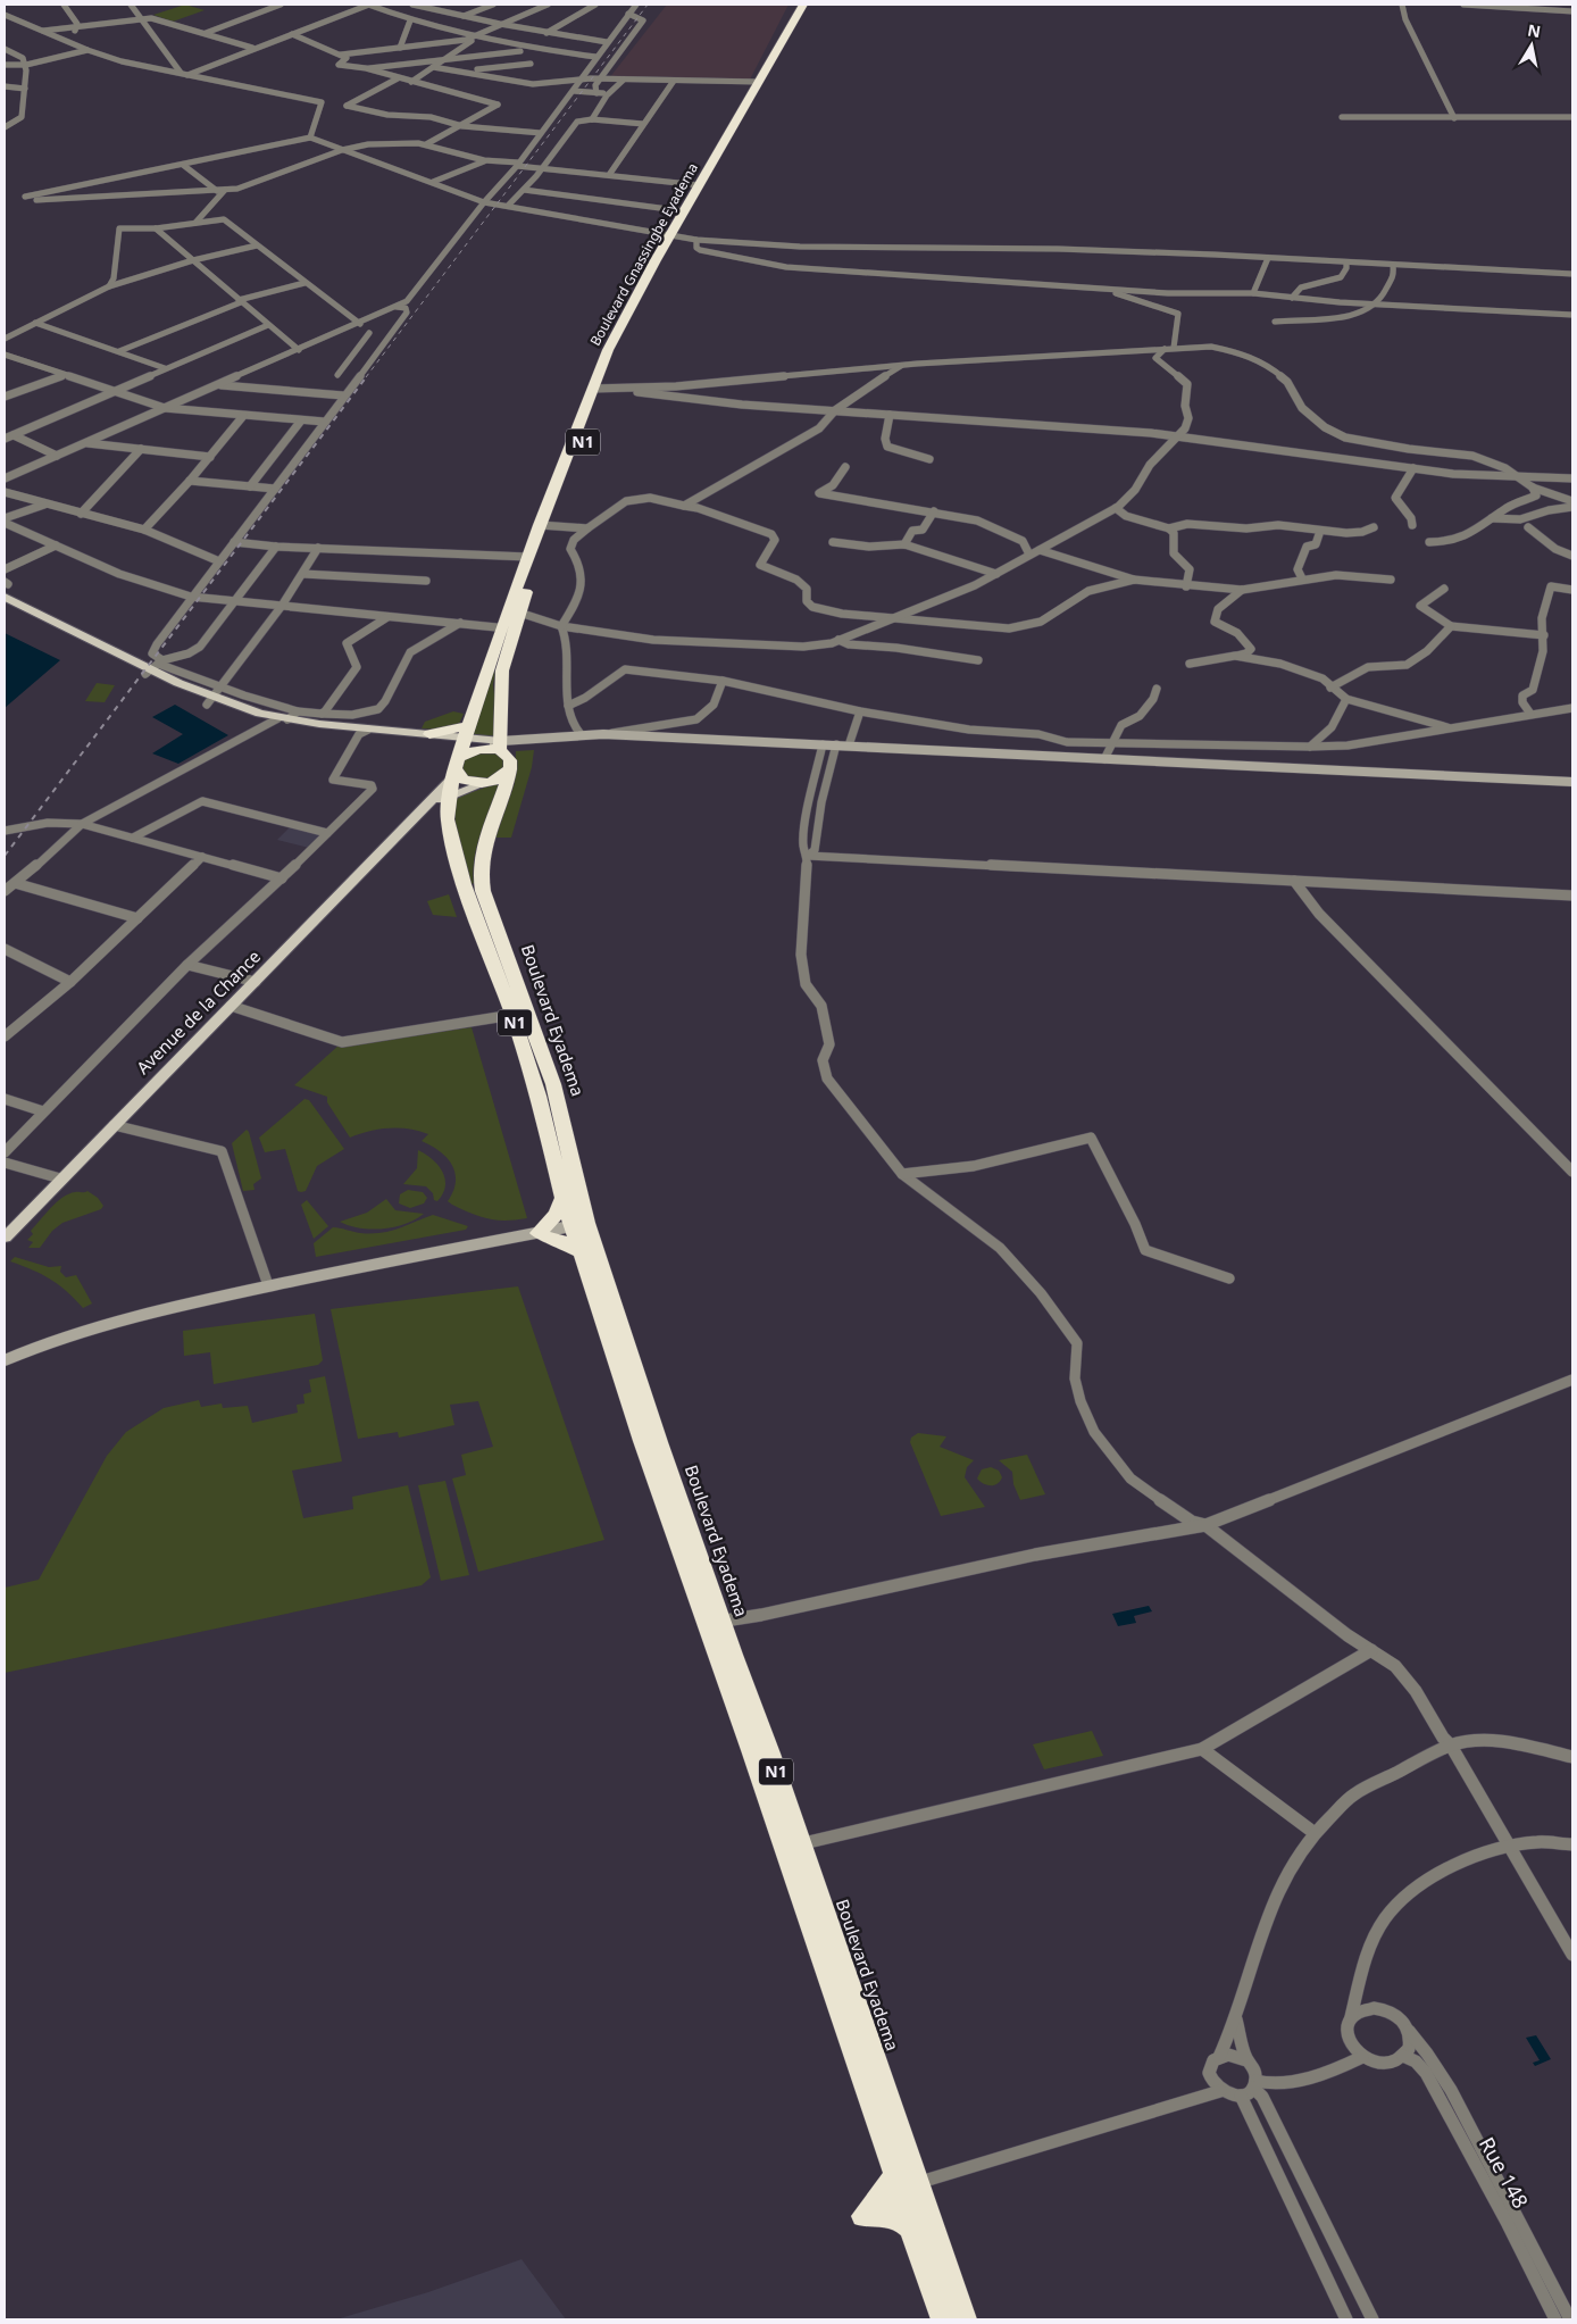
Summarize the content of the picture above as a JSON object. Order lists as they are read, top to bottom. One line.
{"streets":{"highway":["Boulevard Gnassingbe Eyadema","N1","Boulevard Eyadema"],"main road":["Avenue de la Chance"],"street":["Rue 148"]},"crossings":[["Boulevard Gnassingbe Eyadema","N1"],["Boulevard Gnassingbe Eyadema","Boulevard Eyadema"],["N1","Boulevard Eyadema"]],"north":"top"}
